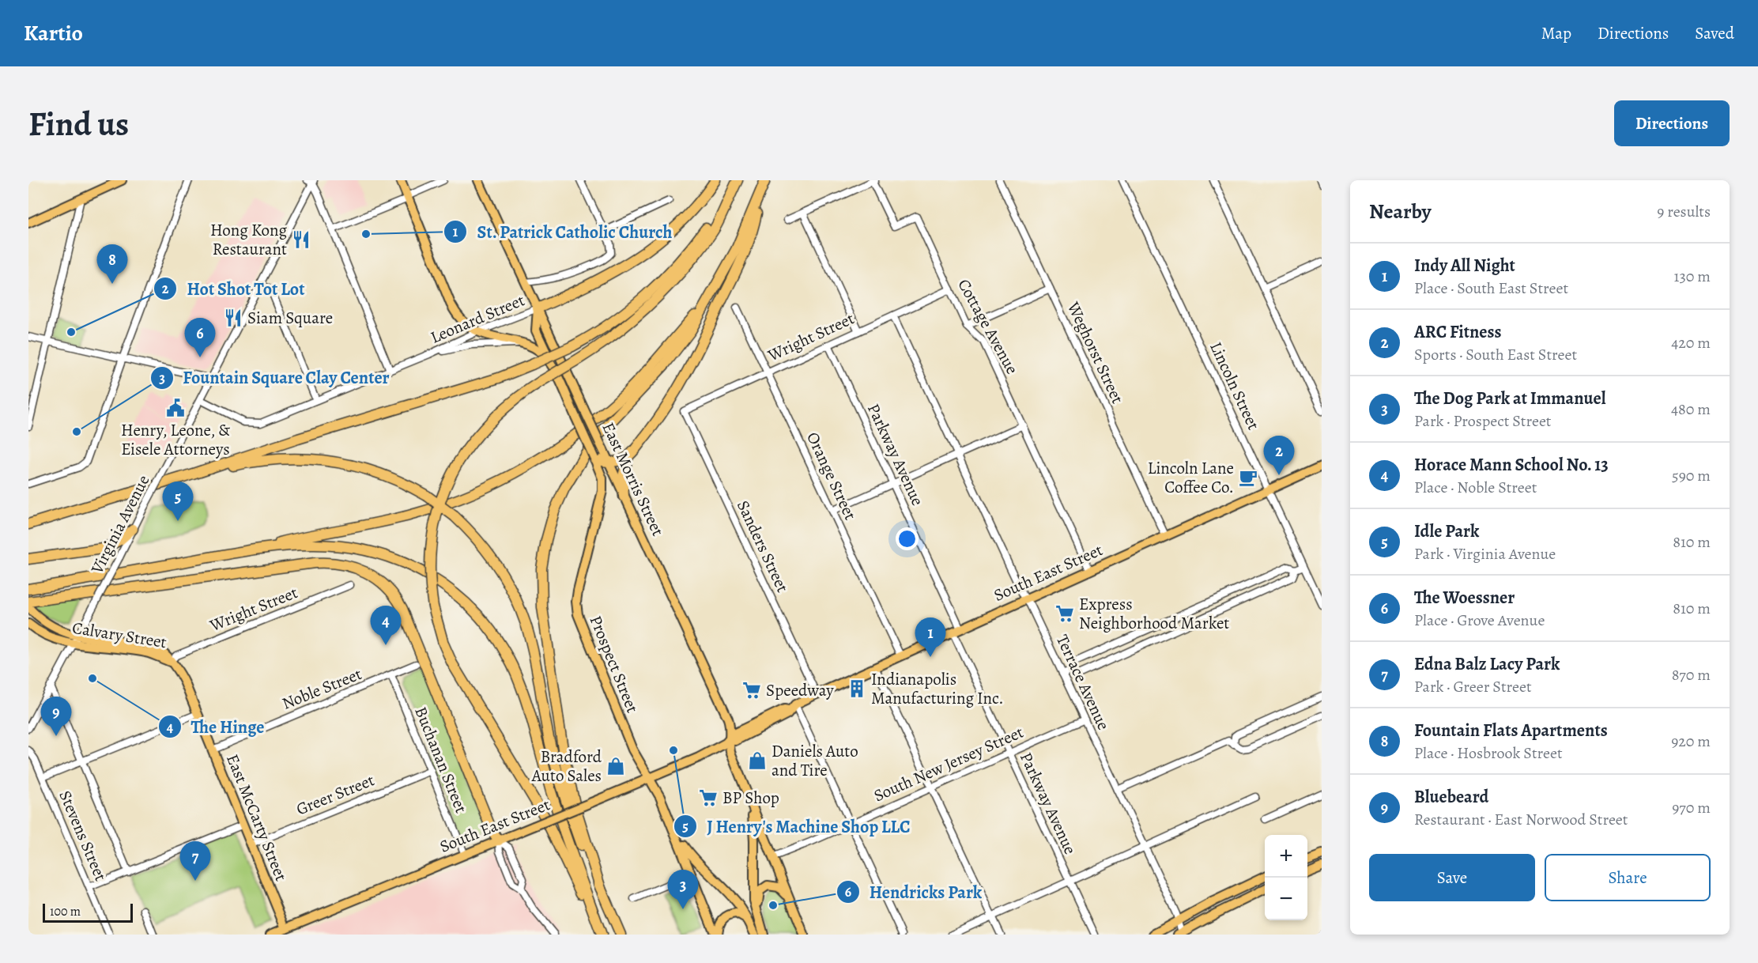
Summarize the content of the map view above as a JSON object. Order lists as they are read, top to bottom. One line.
{"streets":{"main road":["East Morris Street","South East Street","Calvary Street","Prospect Street","East McCarty Street"],"street":["Leonard Street","Cottage Avenue","Wright Street","Weghorst Street","Lincoln Street","Parkway Avenue","Orange Street","Virginia Avenue","Sanders Street","Terrace Avenue","Noble Street","Buchanan Street","South New Jersey Street","Greer Street","Stevens Street"]},"crossings":[["Leonard Street","East Morris Street"],["Leonard Street","Virginia Avenue"],["Leonard Street","Prospect Street"],["Cottage Avenue","Wright Street"],["Cottage Avenue","South East Street"],["Wright Street","Parkway Avenue"],["Wright Street","Orange Street"],["Wright Street","Sanders Street"],["Wright Street","Calvary Street"],["Wright Street","Terrace Avenue"],["Wright Street","East McCarty Street"],["Weghorst Street","South East Street"],["Lincoln Street","South East Street"],["Parkway Avenue","South East Street"],["Parkway Avenue","South New Jersey Street"],["Orange Street","South East Street"],["East Morris Street","South East Street"],["East Morris Street","Prospect Street"],["East Morris Street","South New Jersey Street"],["Virginia Avenue","Calvary Street"],["Sanders Street","South East Street"],["South East Street","Prospect Street"],["South East Street","Terrace Avenue"],["South East Street","Buchanan Street"],["South East Street","East McCarty Street"],["Calvary Street","East McCarty Street"],["Terrace Avenue","South New Jersey Street"],["Noble Street","Buchanan Street"],["Noble Street","East McCarty Street"],["Buchanan Street","Greer Street"],["Greer Street","East McCarty Street"]],"places":{"other":["St. Patrick Catholic Church","Hot Shot Tot Lot","Fountain Square Clay Center","The Hinge","J Henry's Machine Shop LLC","Hendricks Park"],"restaurant":["Hong Kong Restaurant","Siam Square"],"public building":["Henry, Leone, & Eisele Attorneys"],"cafe":["Lincoln Lane Coffee Co."],"supermarket":["Express Neighborhood Market","Speedway","BP Shop"],"building":["Indianapolis Manufacturing Inc."],"shop":["Daniels Auto and Tire","Bradford Auto Sales"]},"scale_bar":"100 m","page":{"header":"Kartio","nav":["Map","Directions","Saved"],"buttons":["Directions",["Save","Share"]],"title":"Find us","heading":["Nearby","9 results"],"list":[{"mark":"1","name":"Indy All Night","note":"Place · South East Street","value":"130 m"},{"mark":"2","name":"ARC Fitness","note":"Sports · South East Street","value":"420 m"},{"mark":"3","name":"The Dog Park at Immanuel","note":"Park · Prospect Street","value":"480 m"},{"mark":"4","name":"Horace Mann School No. 13","note":"Place · Noble Street","value":"590 m"},{"mark":"5","name":"Idle Park","note":"Park · Virginia Avenue","value":"810 m"},{"mark":"6","name":"The Woessner","note":"Place · Grove Avenue","value":"810 m"},{"mark":"7","name":"Edna Balz Lacy Park","note":"Park · Greer Street","value":"870 m"},{"mark":"8","name":"Fountain Flats Apartments","note":"Place · Hosbrook Street","value":"920 m"},{"mark":"9","name":"Bluebeard","note":"Restaurant · East Norwood Street","value":"970 m"}],"pins":["8","6","2","5","4","1","9","7","3"],"map_buttons":["+","−"],"scale":"100 m"}}
